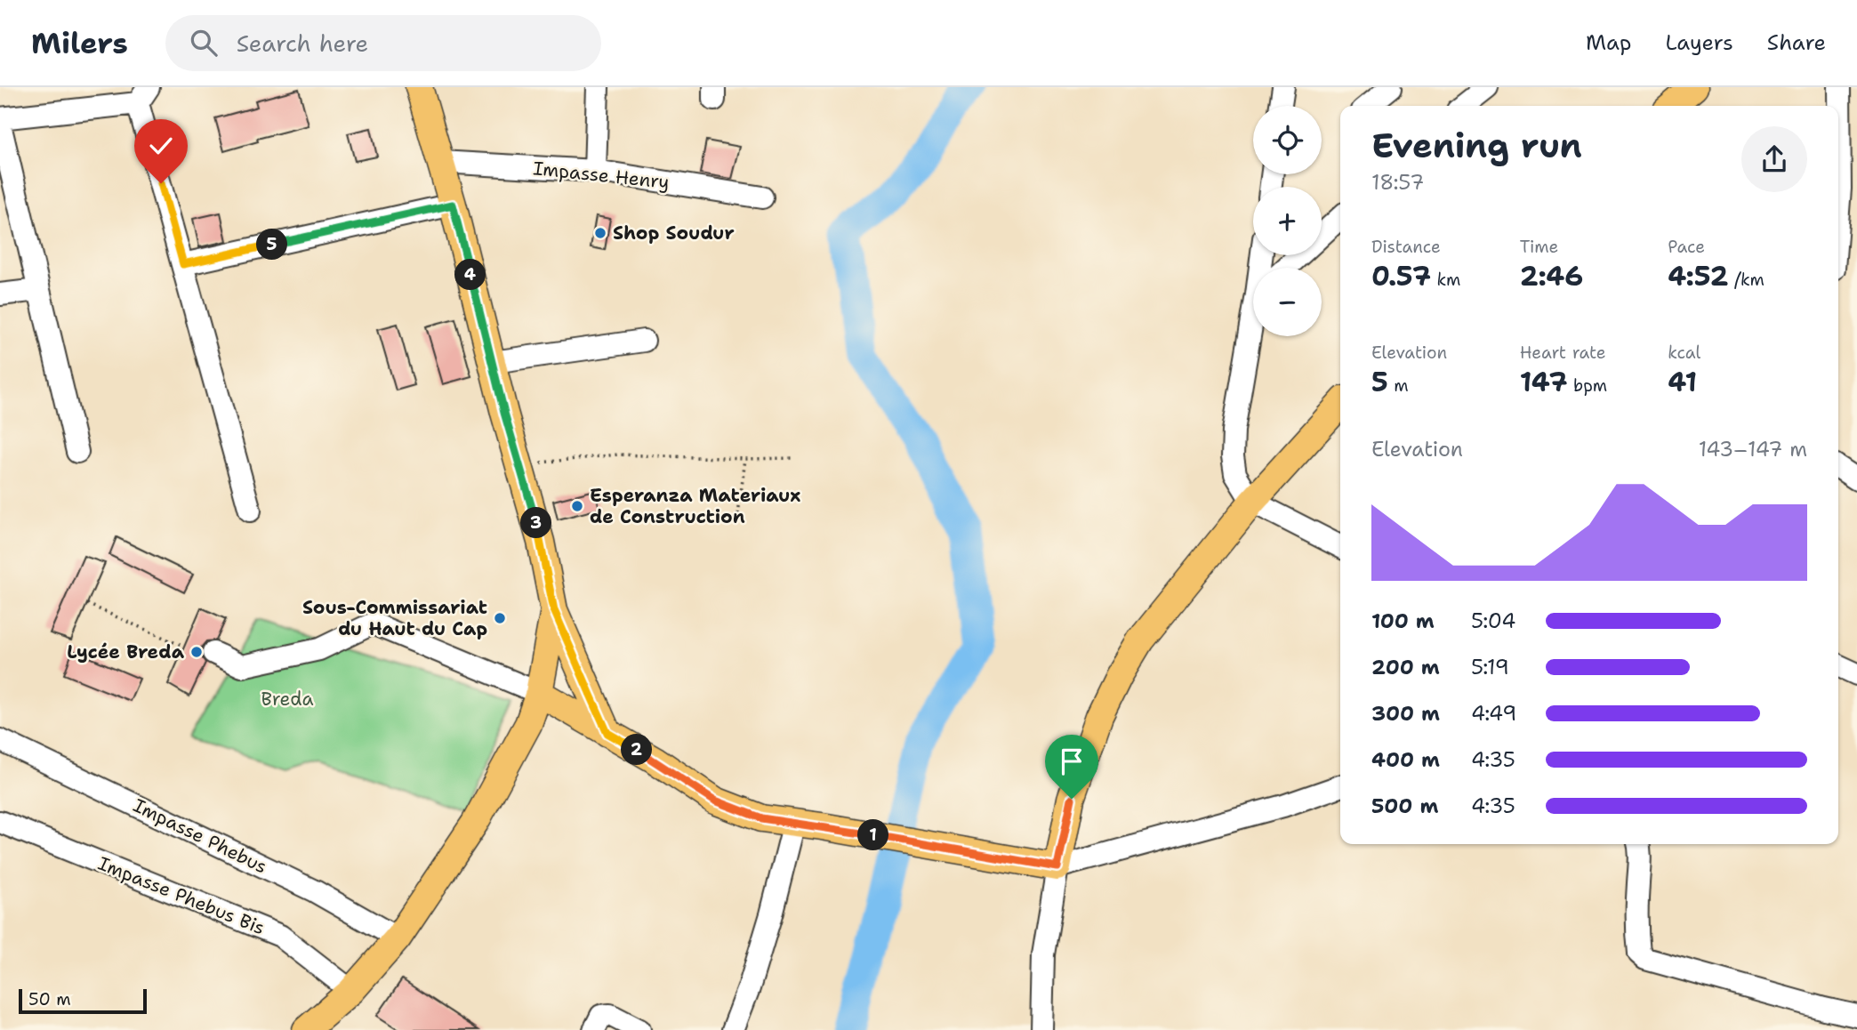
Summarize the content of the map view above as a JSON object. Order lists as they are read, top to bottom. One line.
{"streets":{"street":["Impasse Henry","Impasse Phebus","Impasse Phebus Bis"]},"parks":["Breda"],"places":["Shop Soudur","Esperanza Materiaux de Construction","Sous-Commissariat du Haut du Cap","Lycée Breda"],"scale_bar":"50 m","page":{"header":"Milers","search":"Search here","nav":["Map","Layers","Share"],"map_buttons":["+","−"],"heading":["Evening run","18:57"],"stats":[["Distance","0.57 km"],["Time","2:46"],["Pace","4:52 /km"],["Elevation","5 m"],["Heart rate","147 bpm"],["kcal","41"]],"pins":["5","4","3","2","1"],"chart":["Elevation","143–147 m"],"list":[{"name":"100 m","note":"5:04"},{"name":"200 m","note":"5:19"},{"name":"300 m","note":"4:49"},{"name":"400 m","note":"4:35"},{"name":"500 m","note":"4:35"}],"scale":"50 m"}}
